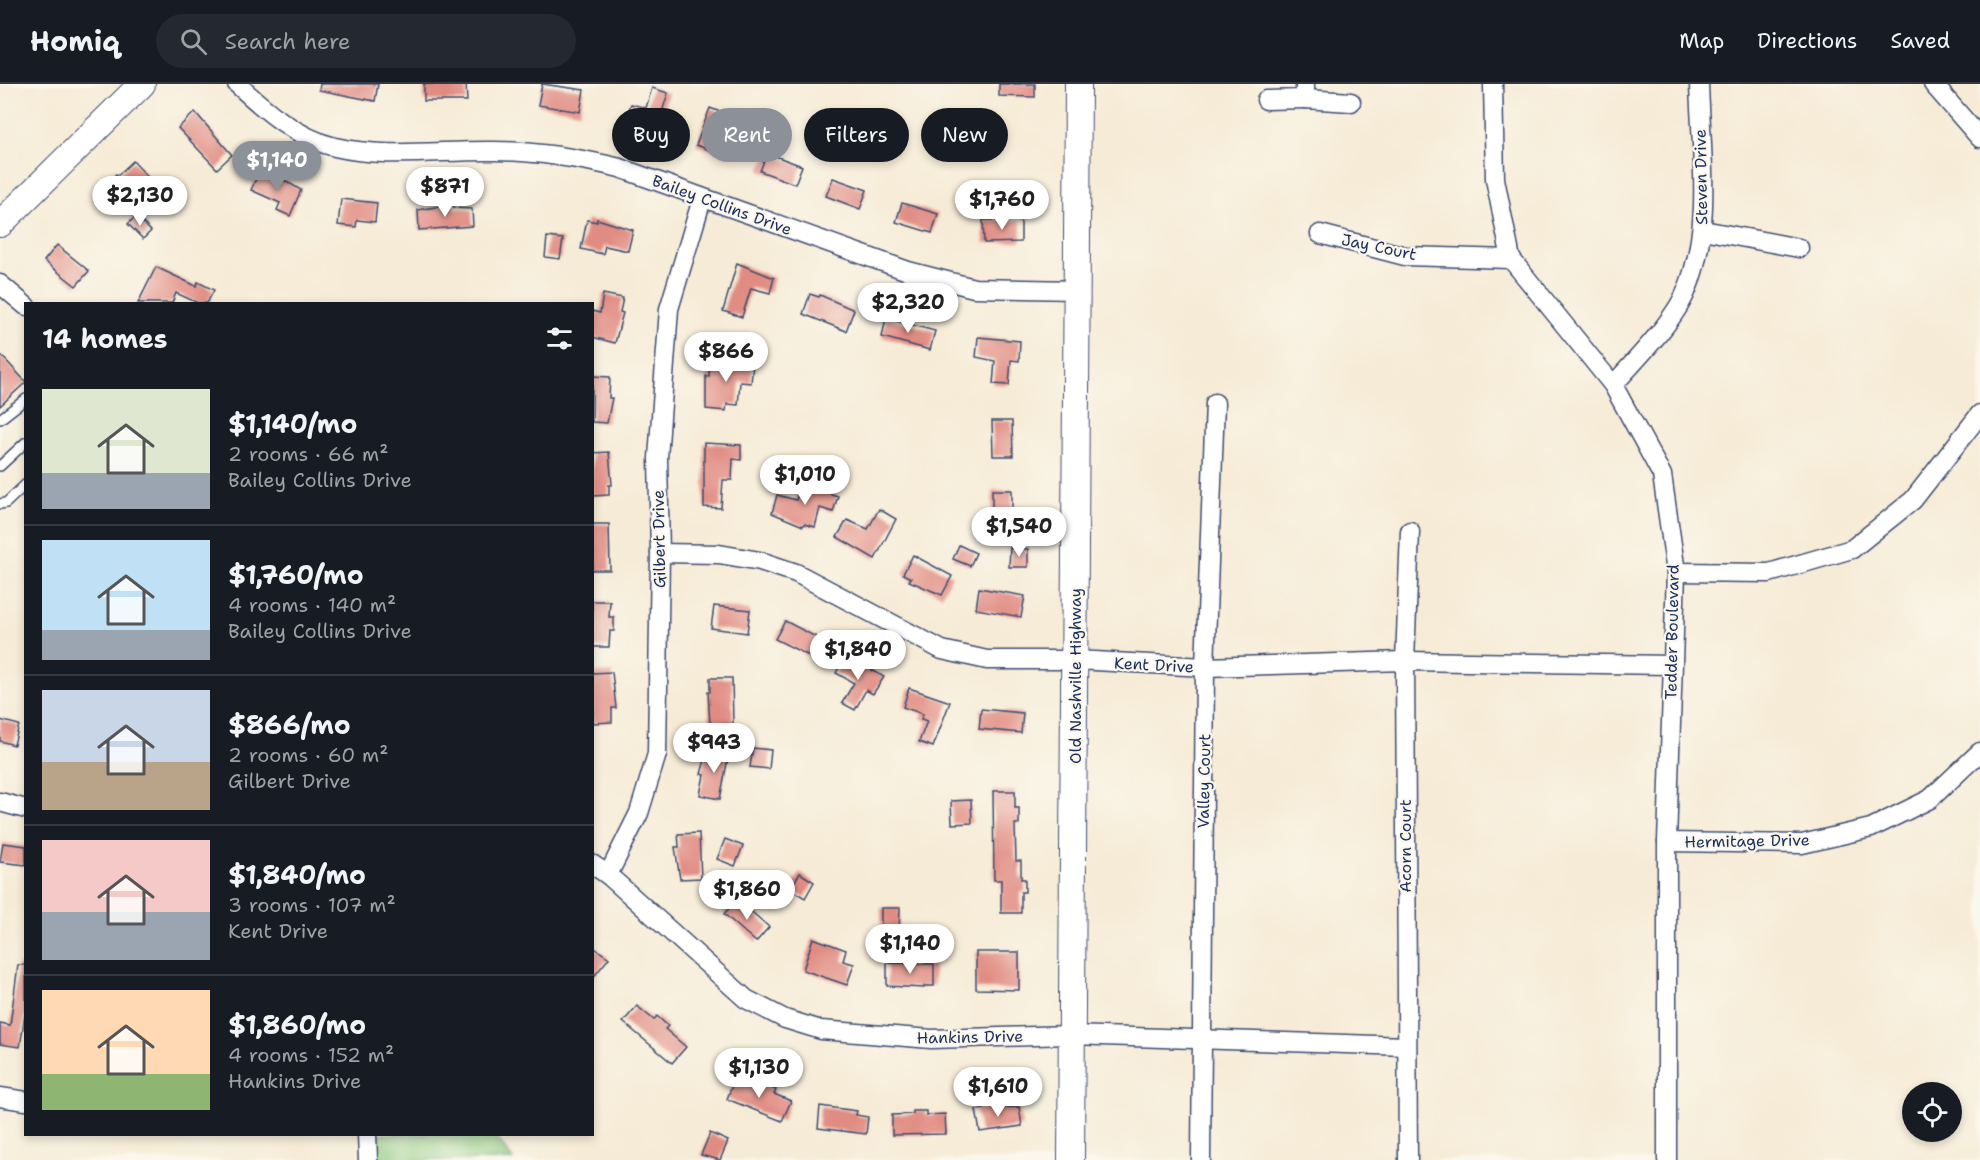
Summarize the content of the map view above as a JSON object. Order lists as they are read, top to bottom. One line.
{"streets":{"main road":["Old Nashville Highway"],"street":["Steven Drive","Bailey Collins Drive","Jay Court","Gilbert Drive","Tedder Boulevard","Kent Drive","Valley Court","Hermitage Drive","Acorn Court","Hankins Drive"]},"crossings":[["Steven Drive","Tedder Boulevard"],["Bailey Collins Drive","Gilbert Drive"],["Bailey Collins Drive","Old Nashville Highway"],["Jay Court","Tedder Boulevard"],["Gilbert Drive","Kent Drive"],["Gilbert Drive","Hankins Drive"],["Tedder Boulevard","Kent Drive"],["Tedder Boulevard","Hermitage Drive"],["Kent Drive","Old Nashville Highway"],["Kent Drive","Valley Court"],["Kent Drive","Acorn Court"],["Old Nashville Highway","Hankins Drive"],["Valley Court","Hankins Drive"],["Acorn Court","Hankins Drive"]],"page":{"header":"Homiq","search":"Search here","nav":["Map","Directions","Saved"],"chip":["Buy","Rent","Filters","New"],"price":["$1,140","$871","$2,130","$1,760","$2,320","$866","$1,010","$1,540","$1,840","$943","$1,860","$1,140","$1,130","$1,610"],"heading":"14 homes","list":[{"name":"$1,140/mo","note":"2 rooms · 66 m² · Bailey Collins Drive"},{"name":"$1,760/mo","note":"4 rooms · 140 m² · Bailey Collins Drive"},{"name":"$866/mo","note":"2 rooms · 60 m² · Gilbert Drive"},{"name":"$1,840/mo","note":"3 rooms · 107 m² · Kent Drive"},{"name":"$1,860/mo","note":"4 rooms · 152 m² · Hankins Drive"}]}}
